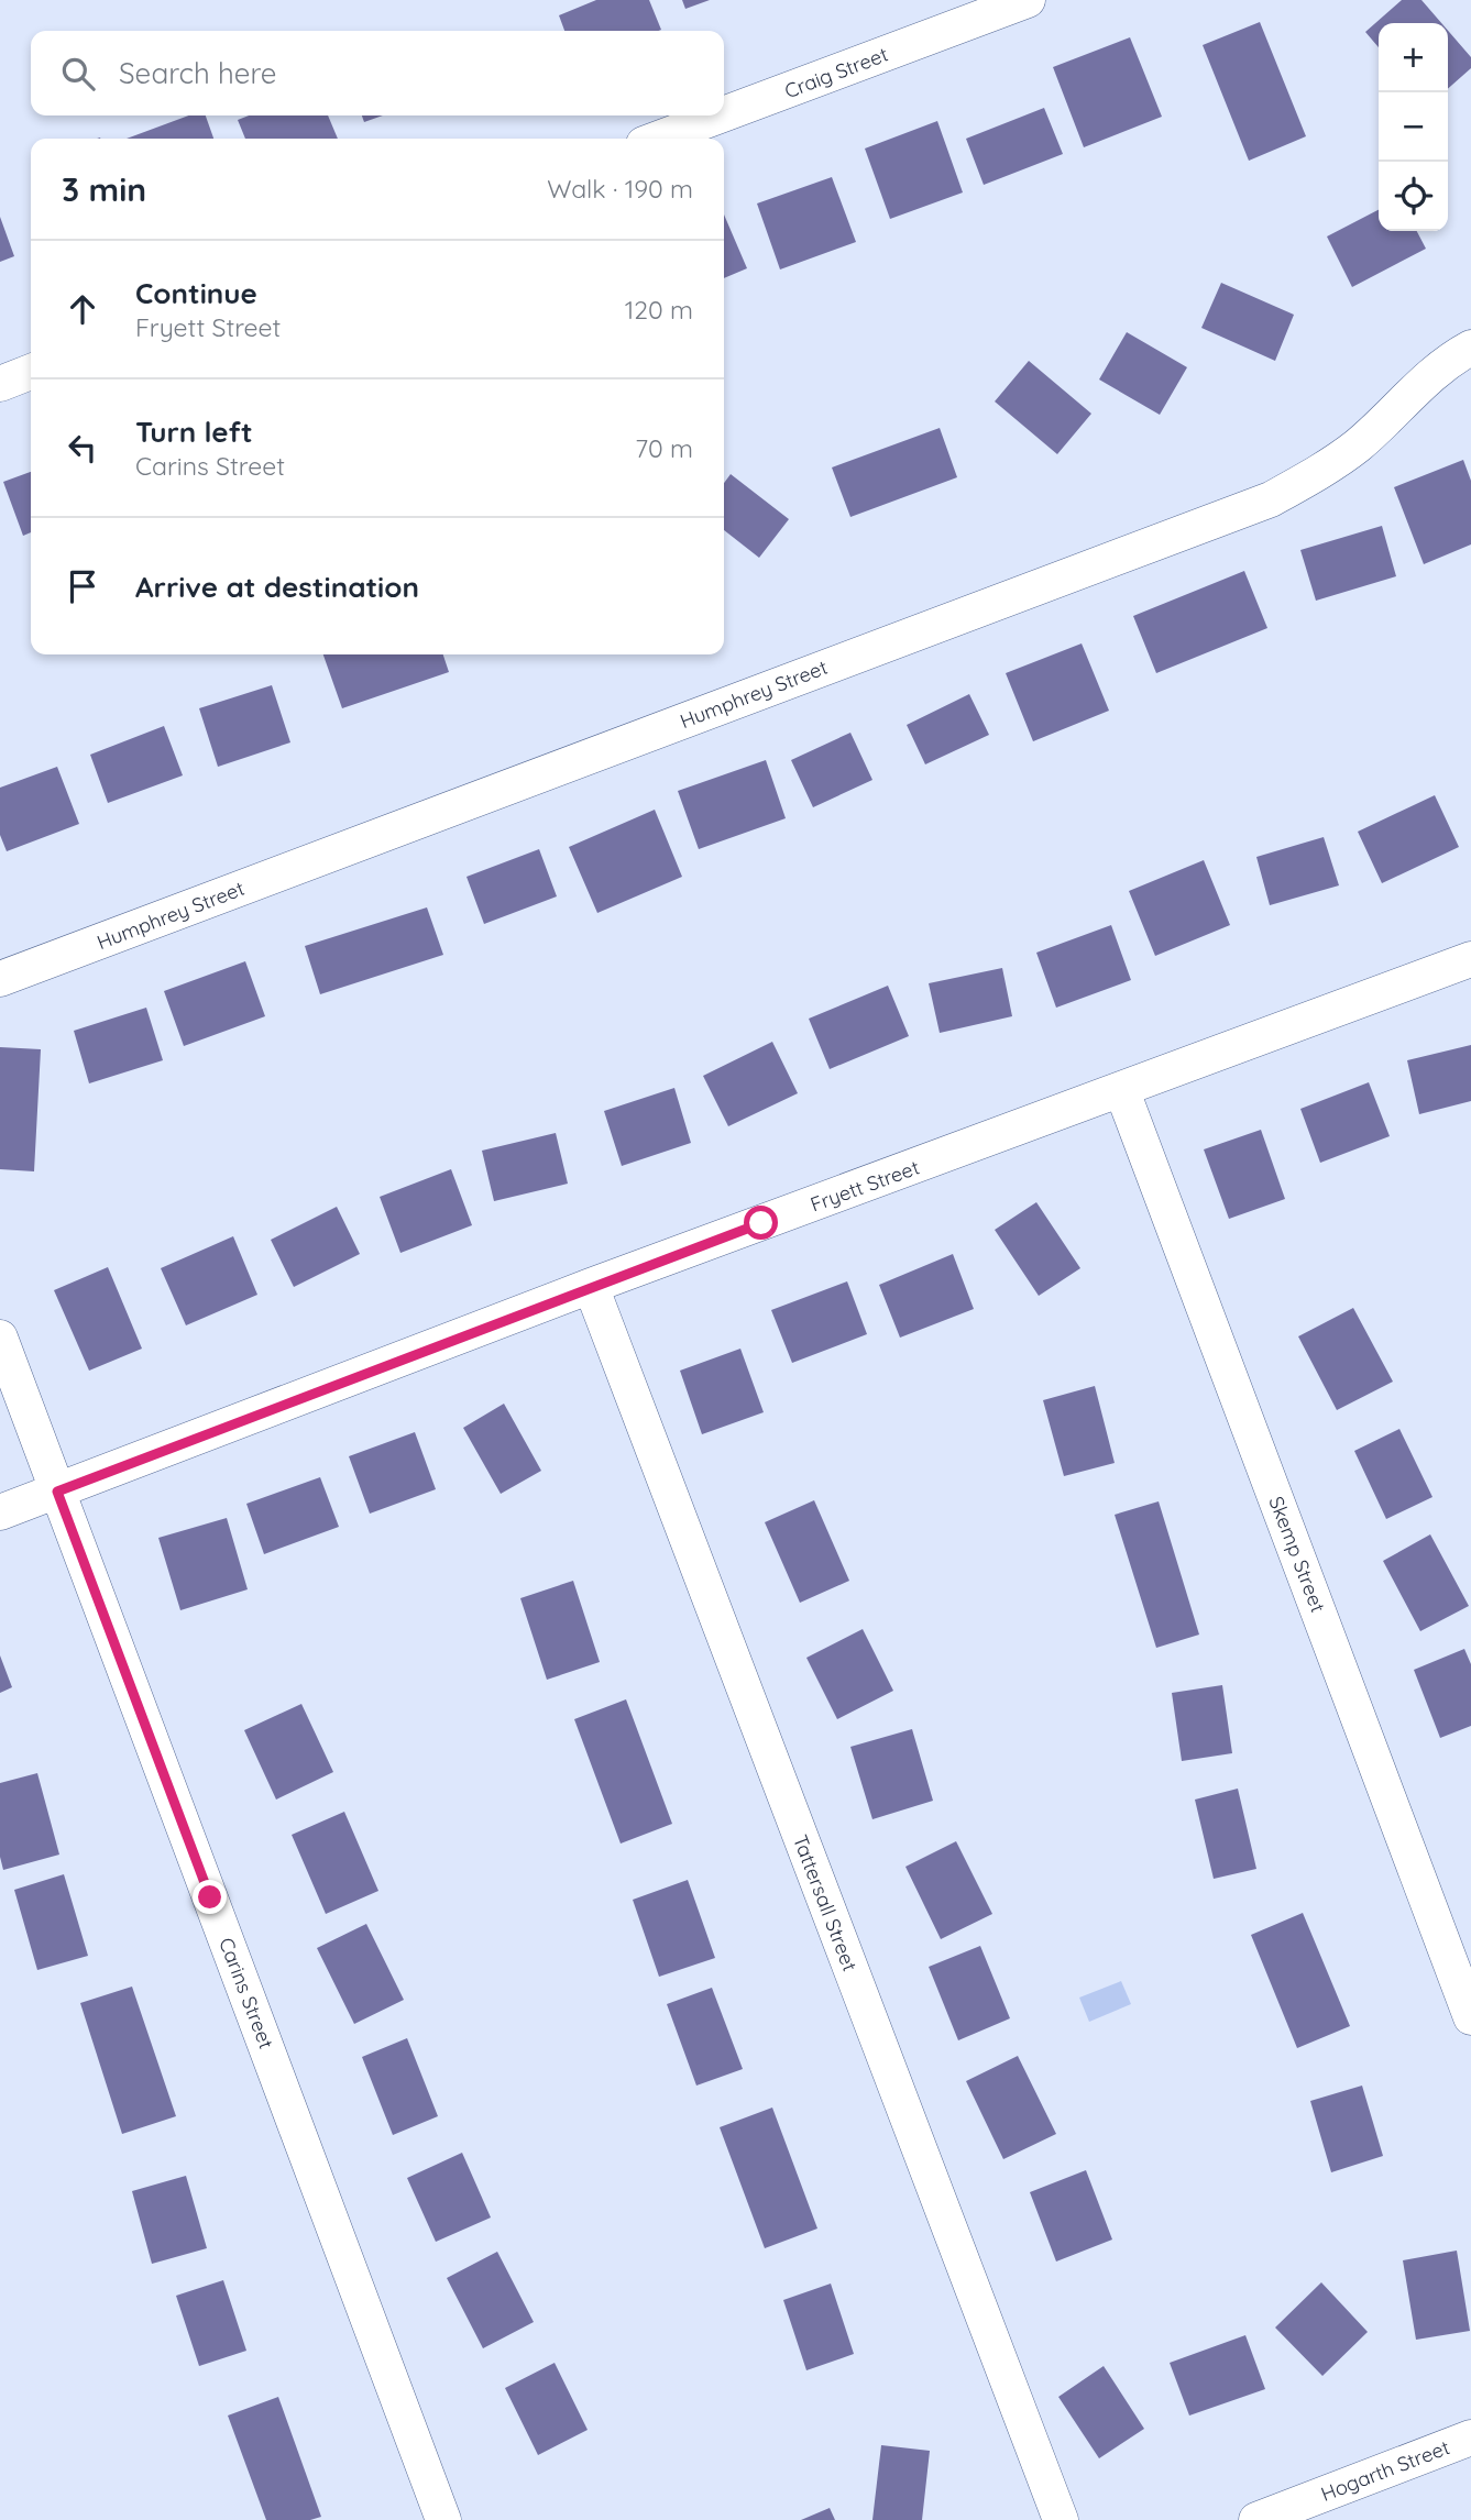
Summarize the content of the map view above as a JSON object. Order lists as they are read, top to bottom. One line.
{"streets":{"street":["Craig Street","Humphrey Street","Fryett Street","Skemp Street","Tattersall Street","Carins Street","Hogarth Street"]},"crossings":[["Fryett Street","Skemp Street"],["Fryett Street","Tattersall Street"],["Fryett Street","Carins Street"]],"page":{"map_buttons":["+","−"],"search":"Search here","heading":["3 min","Walk · 190 m"],"list":[["Continue","Fryett Street","120 m"],["Turn left","Carins Street","70 m"],"Arrive at destination"]}}
